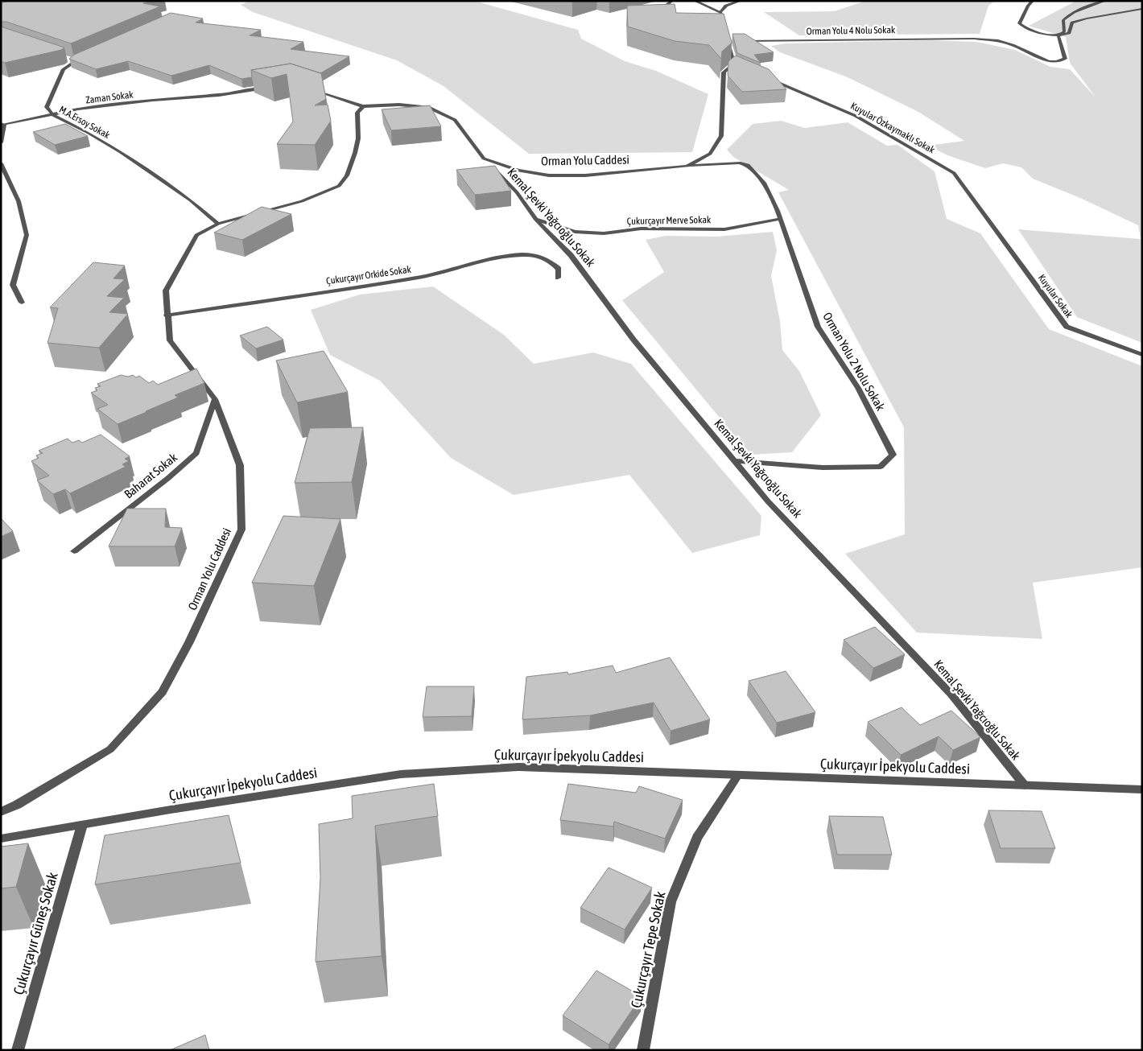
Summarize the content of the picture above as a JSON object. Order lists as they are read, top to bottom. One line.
{"streets":{"street":["Orman Yolu 4 Nolu Sokak","Zaman Sokak","M.A.Ersoy Sokak","Kuyular Özkaymaklı Sokak","Orman Yolu Caddesi","Kemal Şevki Yağcıoğlu Sokak","Çukurçayır Merve Sokak","Çukurçayır Orkide Sokak","Kuyular Sokak","Orman Yolu 2 Nolu Sokak","Baharat Sokak","Çukurçayır İpekyolu Caddesi","Çukurçayır Güneş Sokak","Çukurçayır Tepe Sokak"]},"crossings":[["Zaman Sokak","M.A.Ersoy Sokak"],["M.A.Ersoy Sokak","Orman Yolu Caddesi"],["Kuyular Özkaymaklı Sokak","Kuyular Sokak"],["Orman Yolu Caddesi","Kemal Şevki Yağcıoğlu Sokak"],["Orman Yolu Caddesi","Çukurçayır Orkide Sokak"],["Orman Yolu Caddesi","Orman Yolu 2 Nolu Sokak"],["Orman Yolu Caddesi","Baharat Sokak"],["Kemal Şevki Yağcıoğlu Sokak","Çukurçayır Merve Sokak"],["Kemal Şevki Yağcıoğlu Sokak","Orman Yolu 2 Nolu Sokak"],["Kemal Şevki Yağcıoğlu Sokak","Çukurçayır İpekyolu Caddesi"],["Çukurçayır Merve Sokak","Orman Yolu 2 Nolu Sokak"],["Çukurçayır İpekyolu Caddesi","Çukurçayır Güneş Sokak"],["Çukurçayır İpekyolu Caddesi","Çukurçayır Tepe Sokak"]]}
